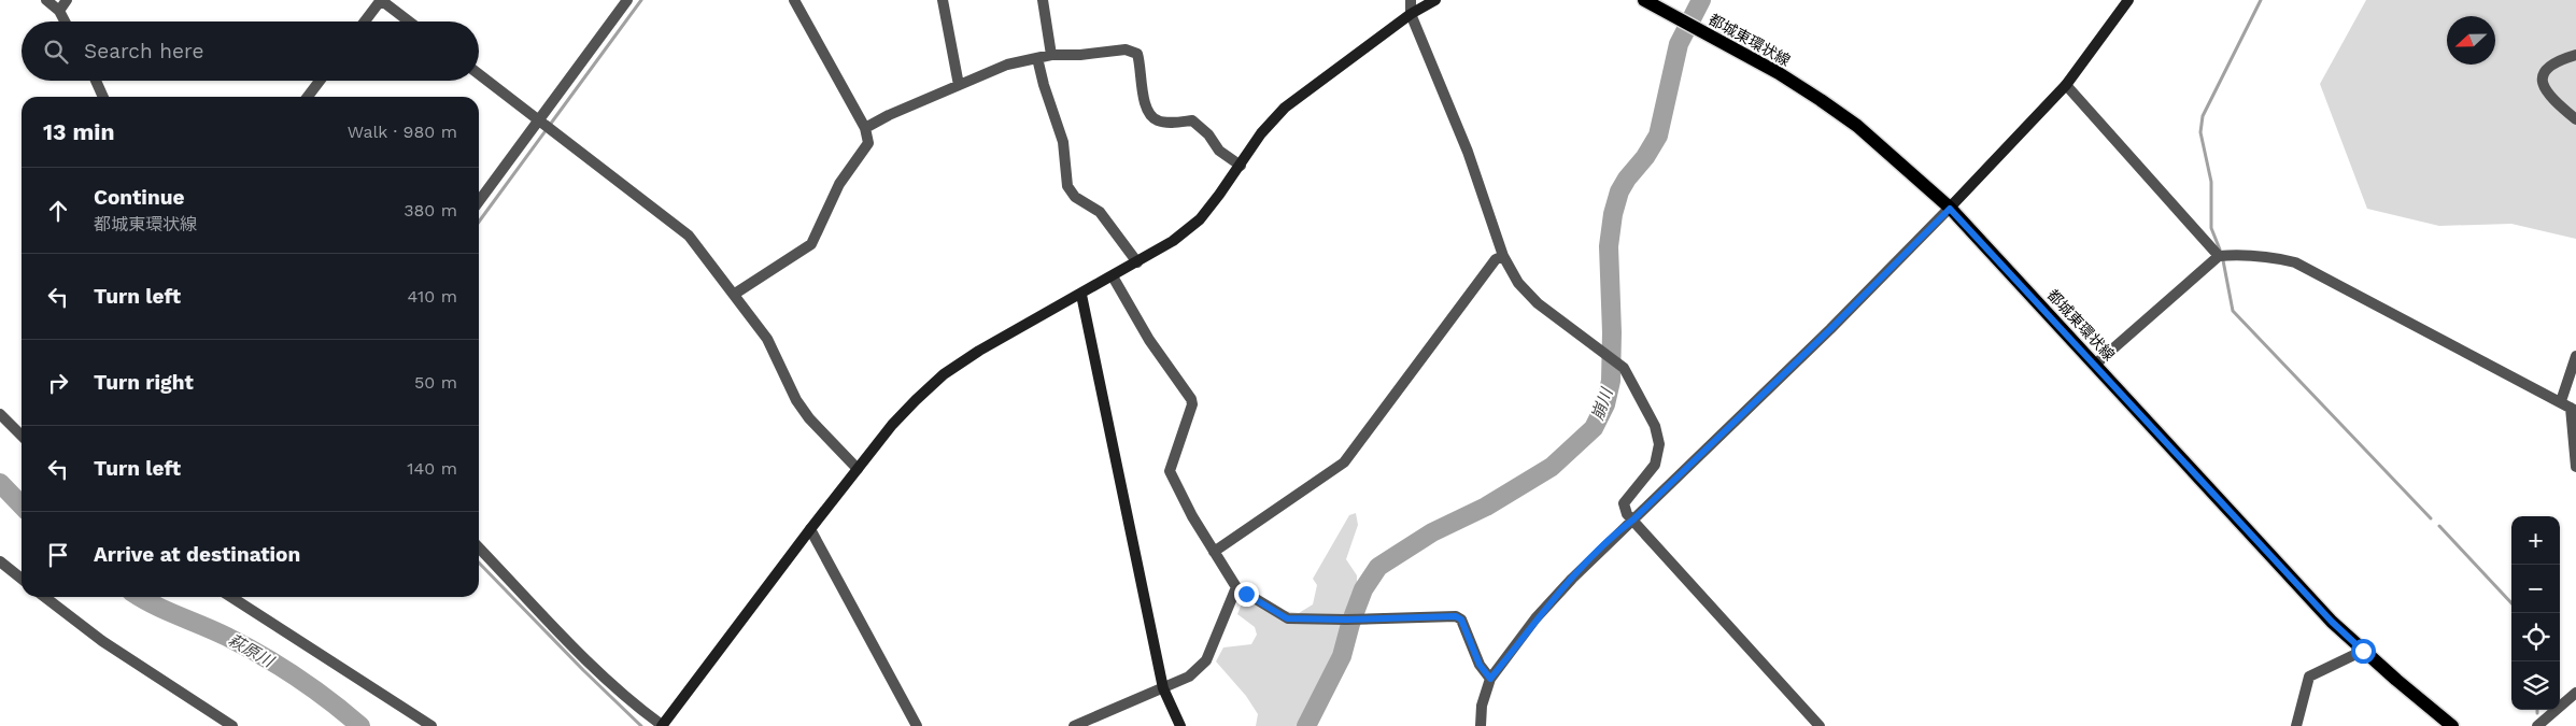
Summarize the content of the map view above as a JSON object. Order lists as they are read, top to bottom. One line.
{"streets":{"main road":["都城東環状線"]},"water":["崩川","萩原川"],"north":"left","page":{"search":"Search here","heading":["13 min","Walk · 980 m"],"list":[["Continue","都城東環状線","380 m"],["Turn left","410 m"],["Turn right","50 m"],["Turn left","140 m"],"Arrive at destination"],"map_buttons":["+","−"]}}
